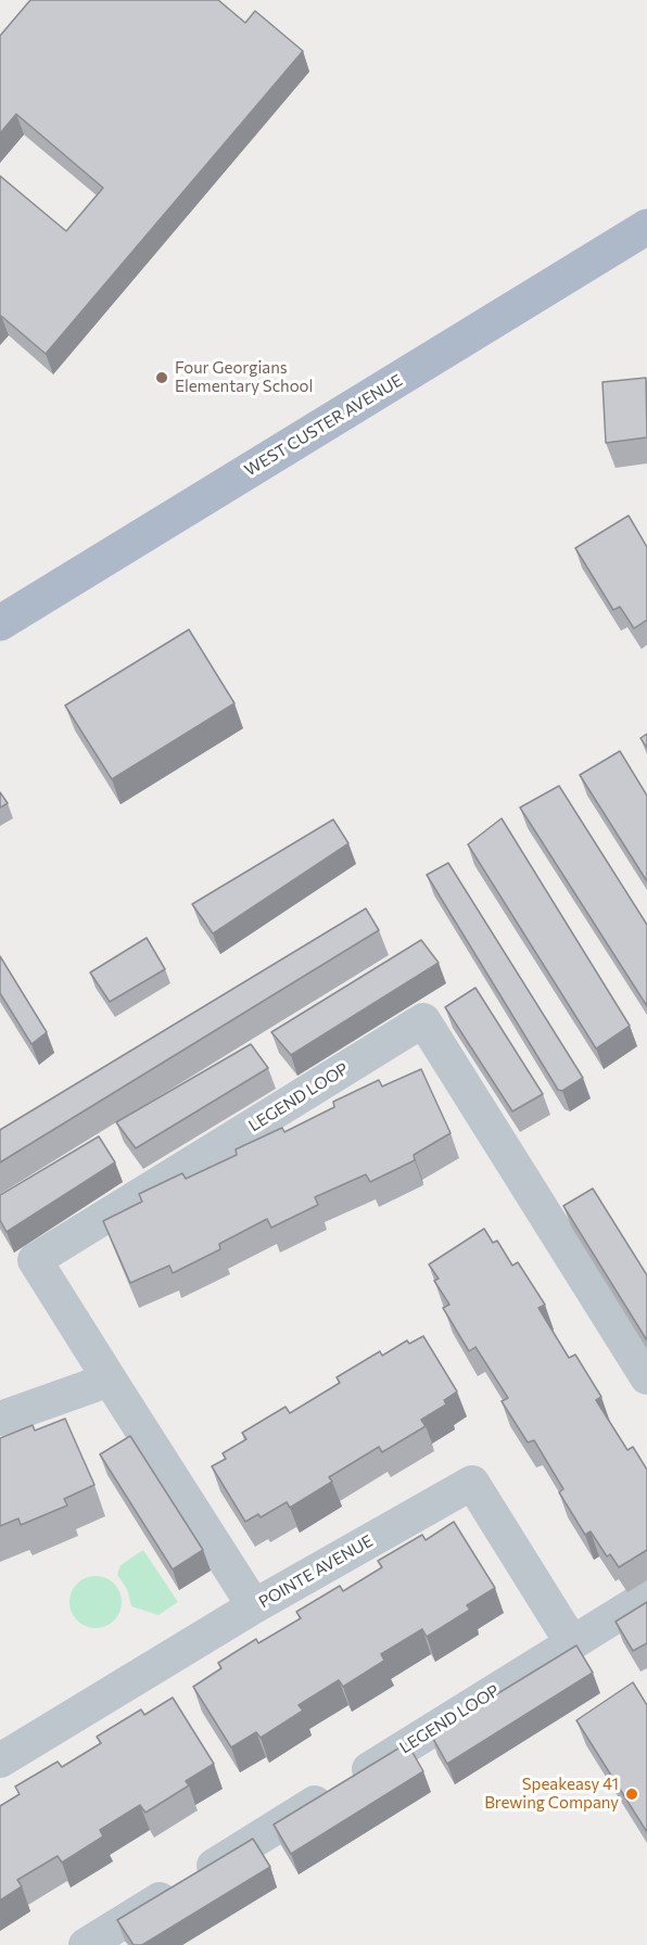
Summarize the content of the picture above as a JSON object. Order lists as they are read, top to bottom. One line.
{"streets":{"main road":["WEST CUSTER AVENUE"],"street":["LEGEND LOOP","POINTE AVENUE"]},"crossings":[["LEGEND LOOP","POINTE AVENUE"]],"places":["Four Georgians Elementary School","Speakeasy 41 Brewing Company"]}
